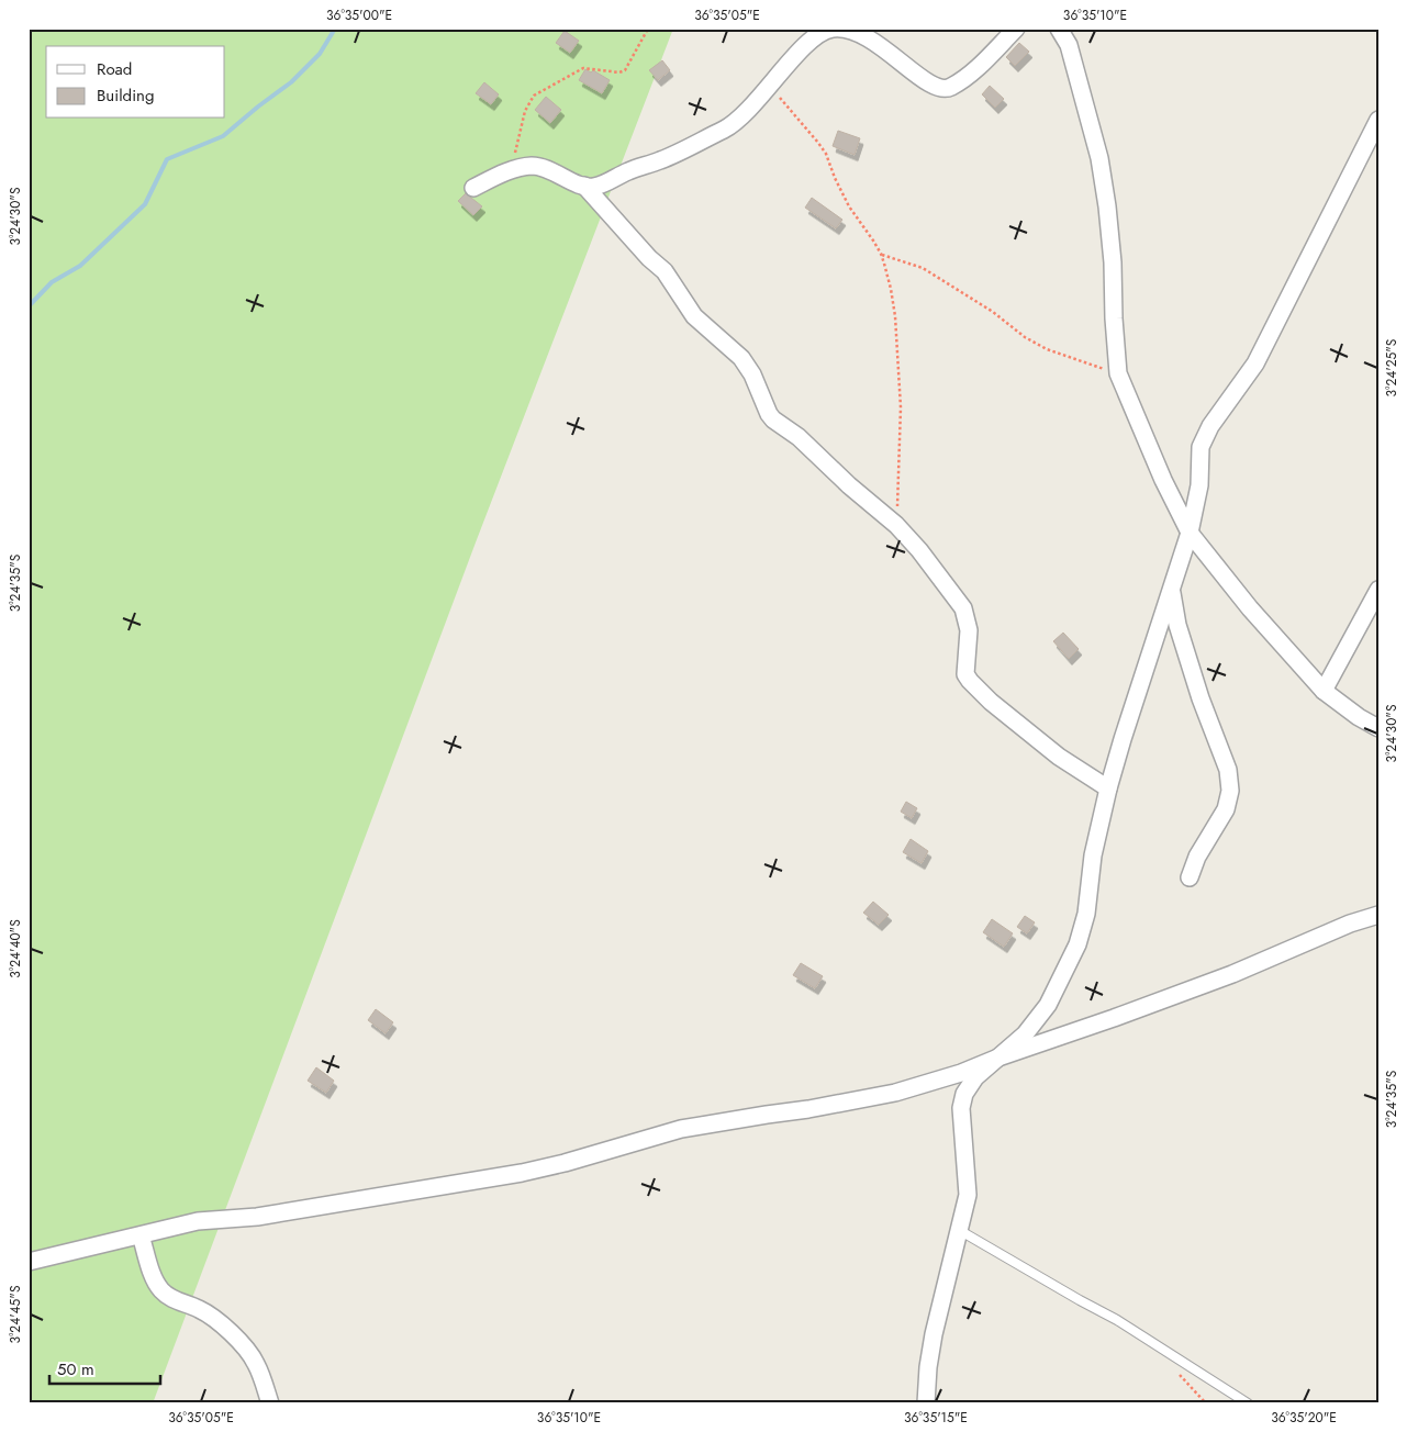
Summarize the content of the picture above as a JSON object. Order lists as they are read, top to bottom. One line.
{"legend":["Road","Building"],"scale_bar":"50 m","coordinates":["36°35'00\"E","36°35'05\"E","36°35'10\"E","3°24'30\"S","3°24'25\"S","3°24'35\"S","3°24'40\"S","3°24'45\"S","36°35'15\"E","36°35'20\"E"]}
